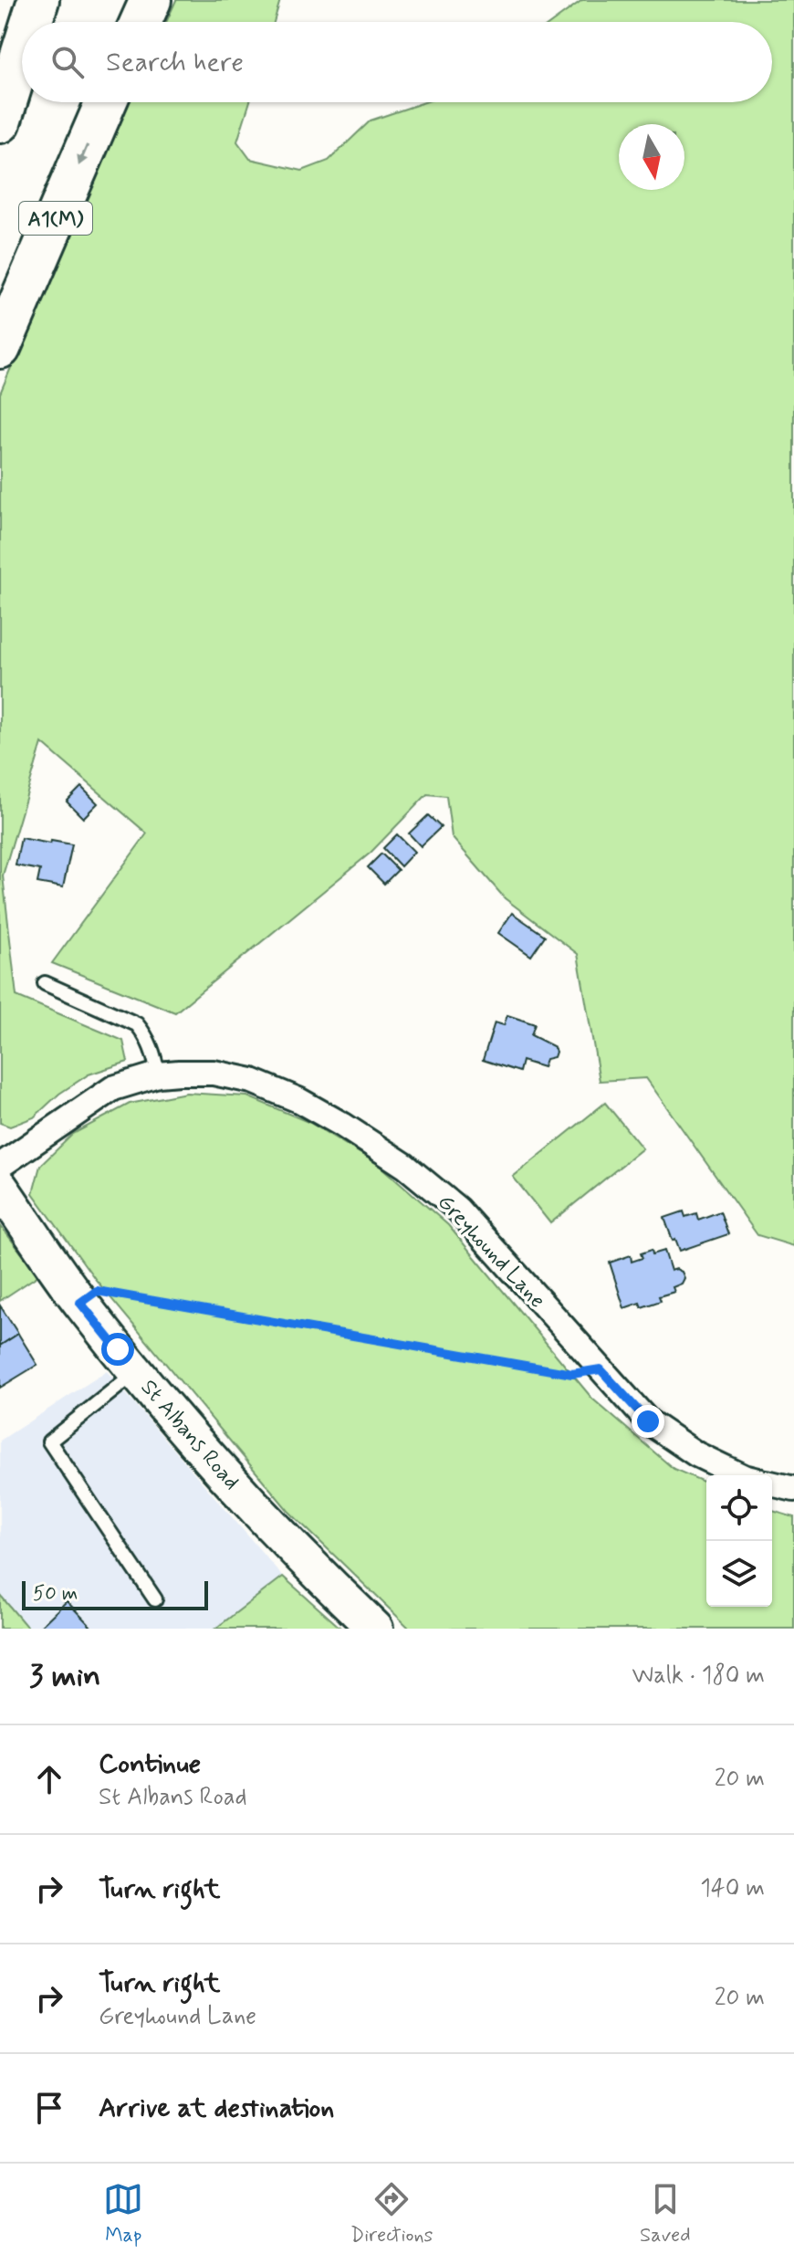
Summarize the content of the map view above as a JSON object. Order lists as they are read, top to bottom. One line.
{"streets":{"highway":["A1(M)"],"street":["Greyhound Lane","St Albans Road"]},"scale_bar":"50 m","north":"bottom","page":{"search":"Search here","scale":"50 m","heading":["3 min","Walk · 180 m"],"list":[["Continue","St Albans Road","20 m"],["Turn right","140 m"],["Turn right","Greyhound Lane","20 m"],"Arrive at destination"],"nav":["Map","Directions","Saved"]}}
